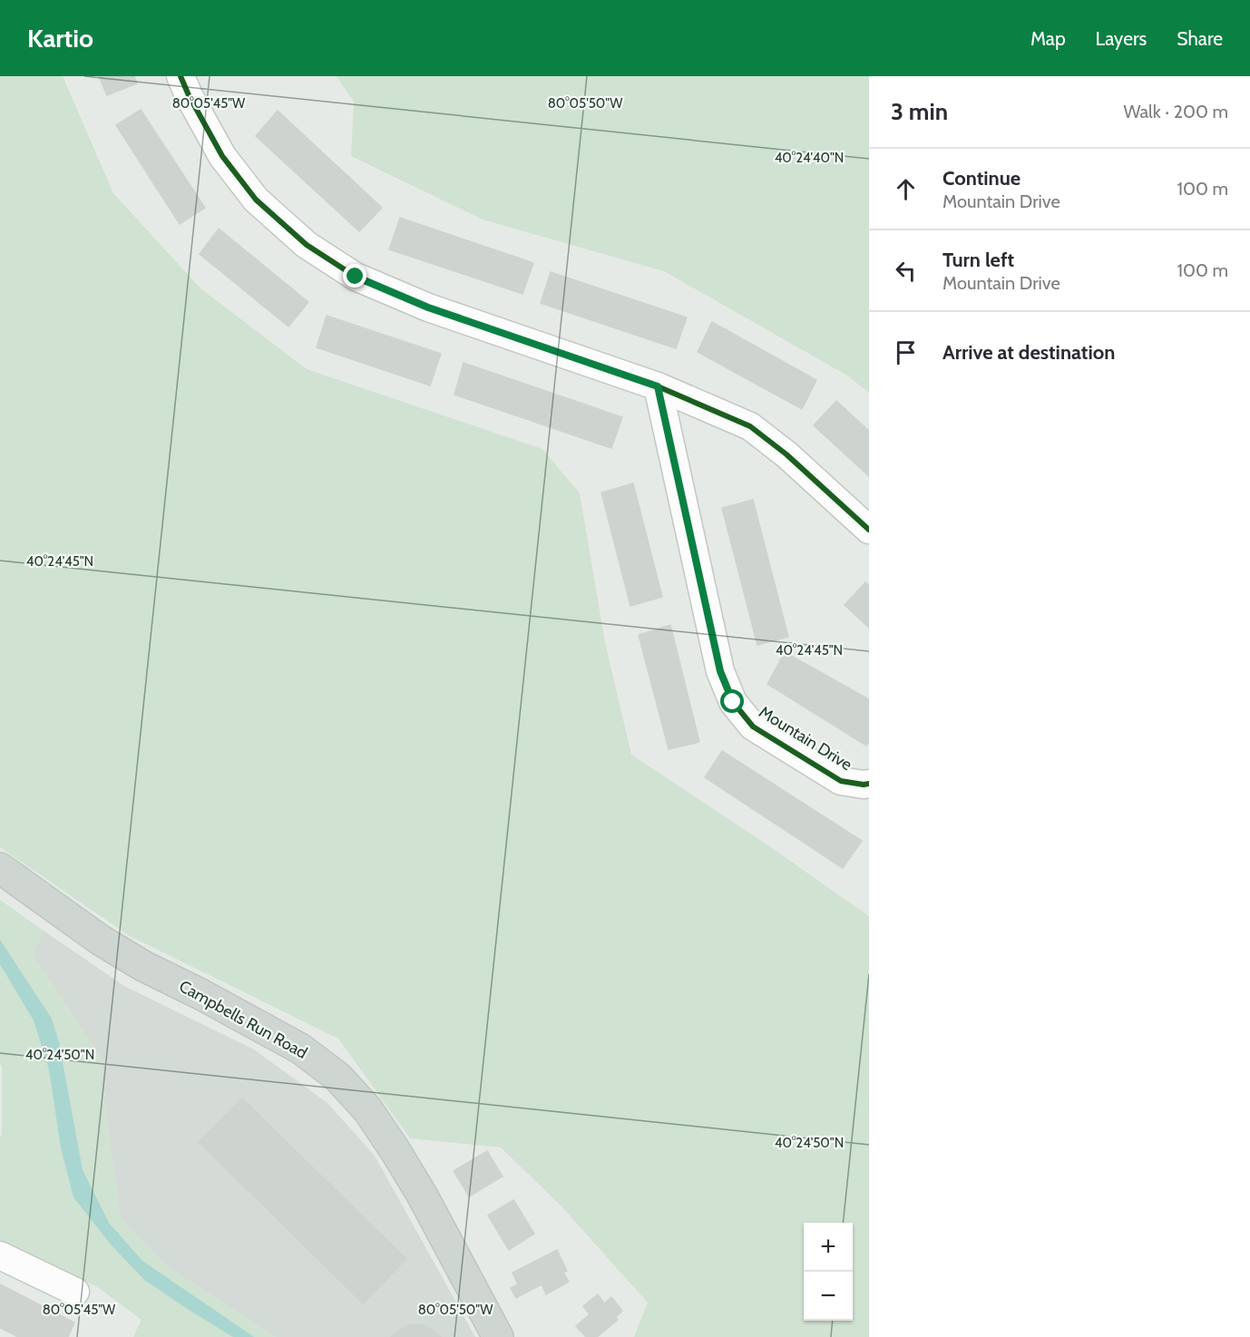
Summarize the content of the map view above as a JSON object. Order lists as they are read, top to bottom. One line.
{"streets":{"main road":["Campbells Run Road"],"street":["Mountain Drive"]},"page":{"header":"Kartio","nav":["Map","Layers","Share"],"heading":["3 min","Walk · 200 m"],"list":[["Continue","Mountain Drive","100 m"],["Turn left","Mountain Drive","100 m"],"Arrive at destination"],"map_buttons":["+","−"]},"coordinates":["80°05'45\"W","80°05'50\"W","40°24'40\"N","40°24'45\"N","40°24'50\"N"]}
